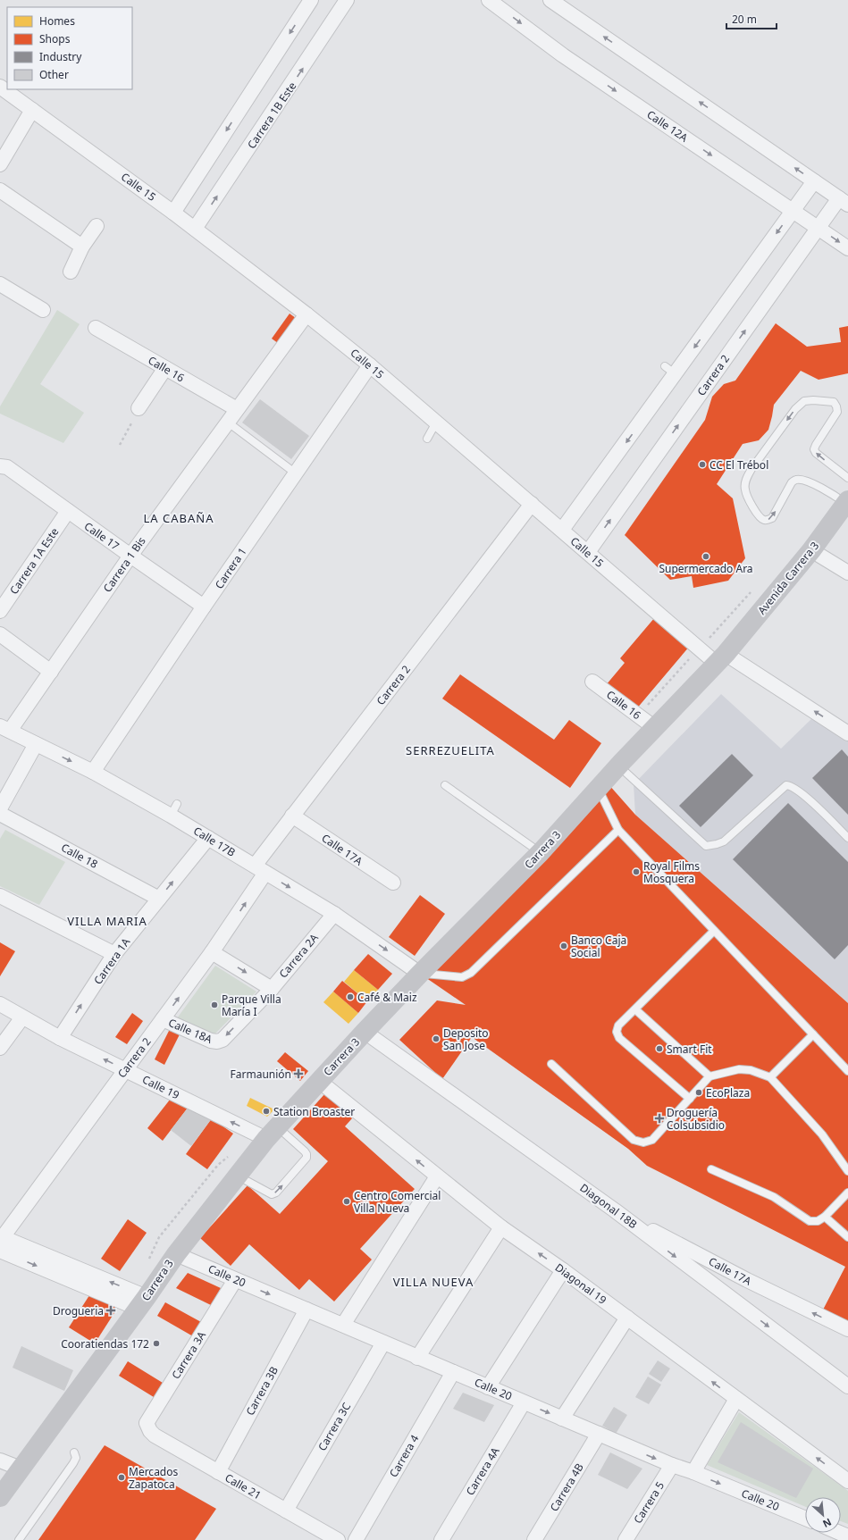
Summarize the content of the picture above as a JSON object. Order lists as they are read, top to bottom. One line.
{"streets":{"main road":["Avenida Carrera 3","Carrera 3"],"street":["Carrera 1B Este","Calle 12A","Calle 15","Calle 16","Carrera 2","Calle 17","Carrera 1A Este","Carrera 1 Bis","Carrera 1","Calle 17B","Calle 17A","Calle 18","Carrera 2A","Carrera 1A","Calle 18A","Calle 19","Diagonal 18B","Calle 20","Diagonal 19","Carrera 3A","Carrera 3B","Carrera 3C","Carrera 4","Carrera 4A","Calle 21","Carrera 4B","Carrera 5"]},"crossings":[["Carrera 1B Este","Calle 15"],["Calle 12A","Carrera 2"],["Calle 15","Carrera 2"],["Calle 15","Carrera 1 Bis"],["Calle 15","Carrera 1"],["Calle 15","Avenida Carrera 3"],["Calle 15","Carrera 3"],["Calle 16","Carrera 1 Bis"],["Calle 16","Carrera 3"],["Carrera 2","Calle 17B"],["Carrera 2","Calle 17A"],["Carrera 2","Calle 18A"],["Carrera 2","Calle 19"],["Calle 17","Carrera 1A Este"],["Calle 17","Carrera 1 Bis"],["Calle 17","Carrera 1"],["Carrera 1 Bis","Calle 17B"],["Carrera 1","Calle 17B"],["Avenida Carrera 3","Carrera 3"],["Calle 17B","Carrera 3"],["Calle 17B","Carrera 2A"],["Calle 17B","Carrera 1A"],["Calle 17A","Diagonal 18B"],["Carrera 3","Calle 19"],["Carrera 3","Diagonal 18B"],["Carrera 3","Calle 20"],["Carrera 3","Diagonal 19"],["Calle 18","Carrera 1A"],["Carrera 2A","Calle 18A"],["Carrera 1A","Calle 19"],["Calle 20","Carrera 3A"],["Calle 20","Carrera 3B"],["Calle 20","Carrera 3C"],["Calle 20","Carrera 4"],["Calle 20","Carrera 4A"],["Calle 20","Carrera 4B"],["Calle 20","Carrera 5"],["Carrera 3A","Calle 21"],["Carrera 3B","Calle 21"],["Carrera 3C","Calle 21"]],"one_way":["Calle 17B","Calle 17A","Carrera 2A","Carrera 1A","Calle 19","Diagonal 18B","Calle 20","Diagonal 19"],"districts":["LA CABAÑA","SERREZUELITA","VILLA MARIA","VILLA NUEVA"],"places":{"other":["CC El Trébol","Supermercado Ara","Royal Films Mosquera","Banco Caja Social","Café & Maiz","Parque Villa María I","Deposito San Jose","Smart Fit","EcoPlaza","Station Broaster","Centro Comercial Villa Nueva","Cooratiendas 172","Mercados Zapatoca"],"health":["Farmaunión","Droguería Colsubsidio","Drogueria"]},"legend":["Homes","Shops","Industry","Other"],"scale_bar":"20 m","north":"bottom right"}
